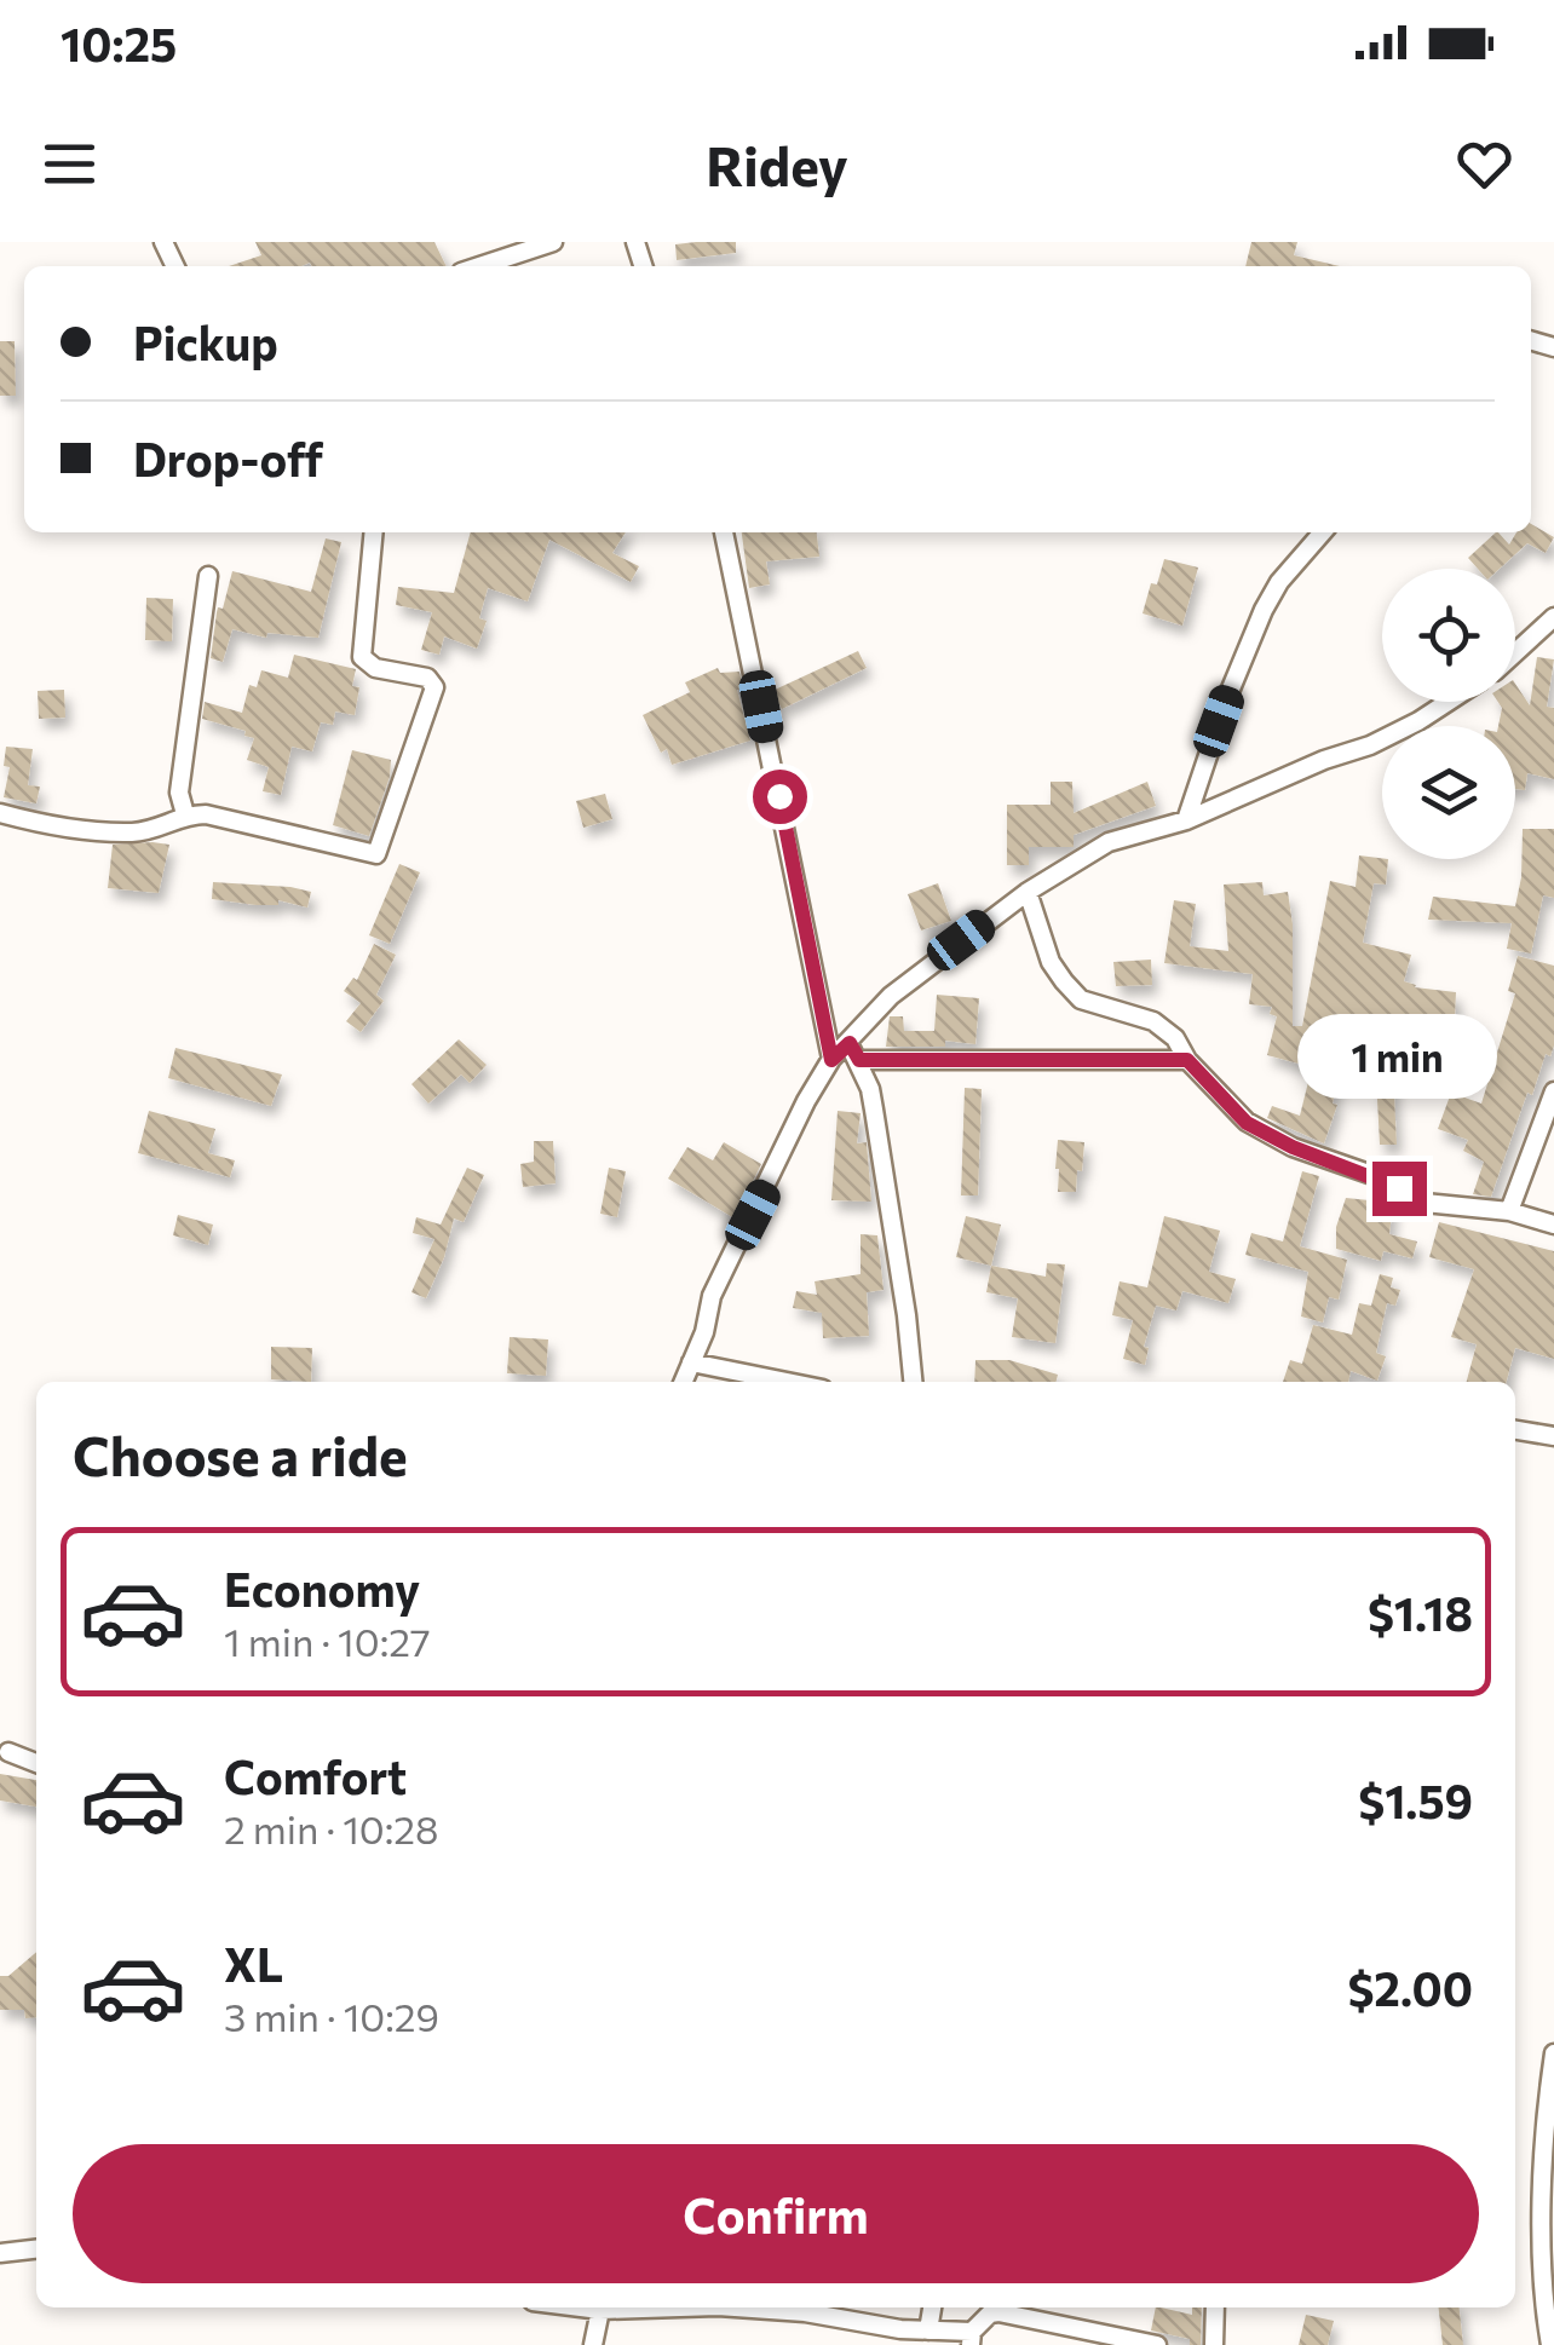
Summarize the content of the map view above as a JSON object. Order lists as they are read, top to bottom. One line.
{"page":{"status":"10:25","header":"Ridey","banner":["Pickup","Drop-off"],"bubble":"1 min","heading":"Choose a ride","list":[{"name":"Economy","note":"1 min · 10:27","value":"$1.18"},{"name":"Comfort","note":"2 min · 10:28","value":"$1.59"},{"name":"XL","note":"3 min · 10:29","value":"$2.00"}],"buttons":"Confirm"}}
